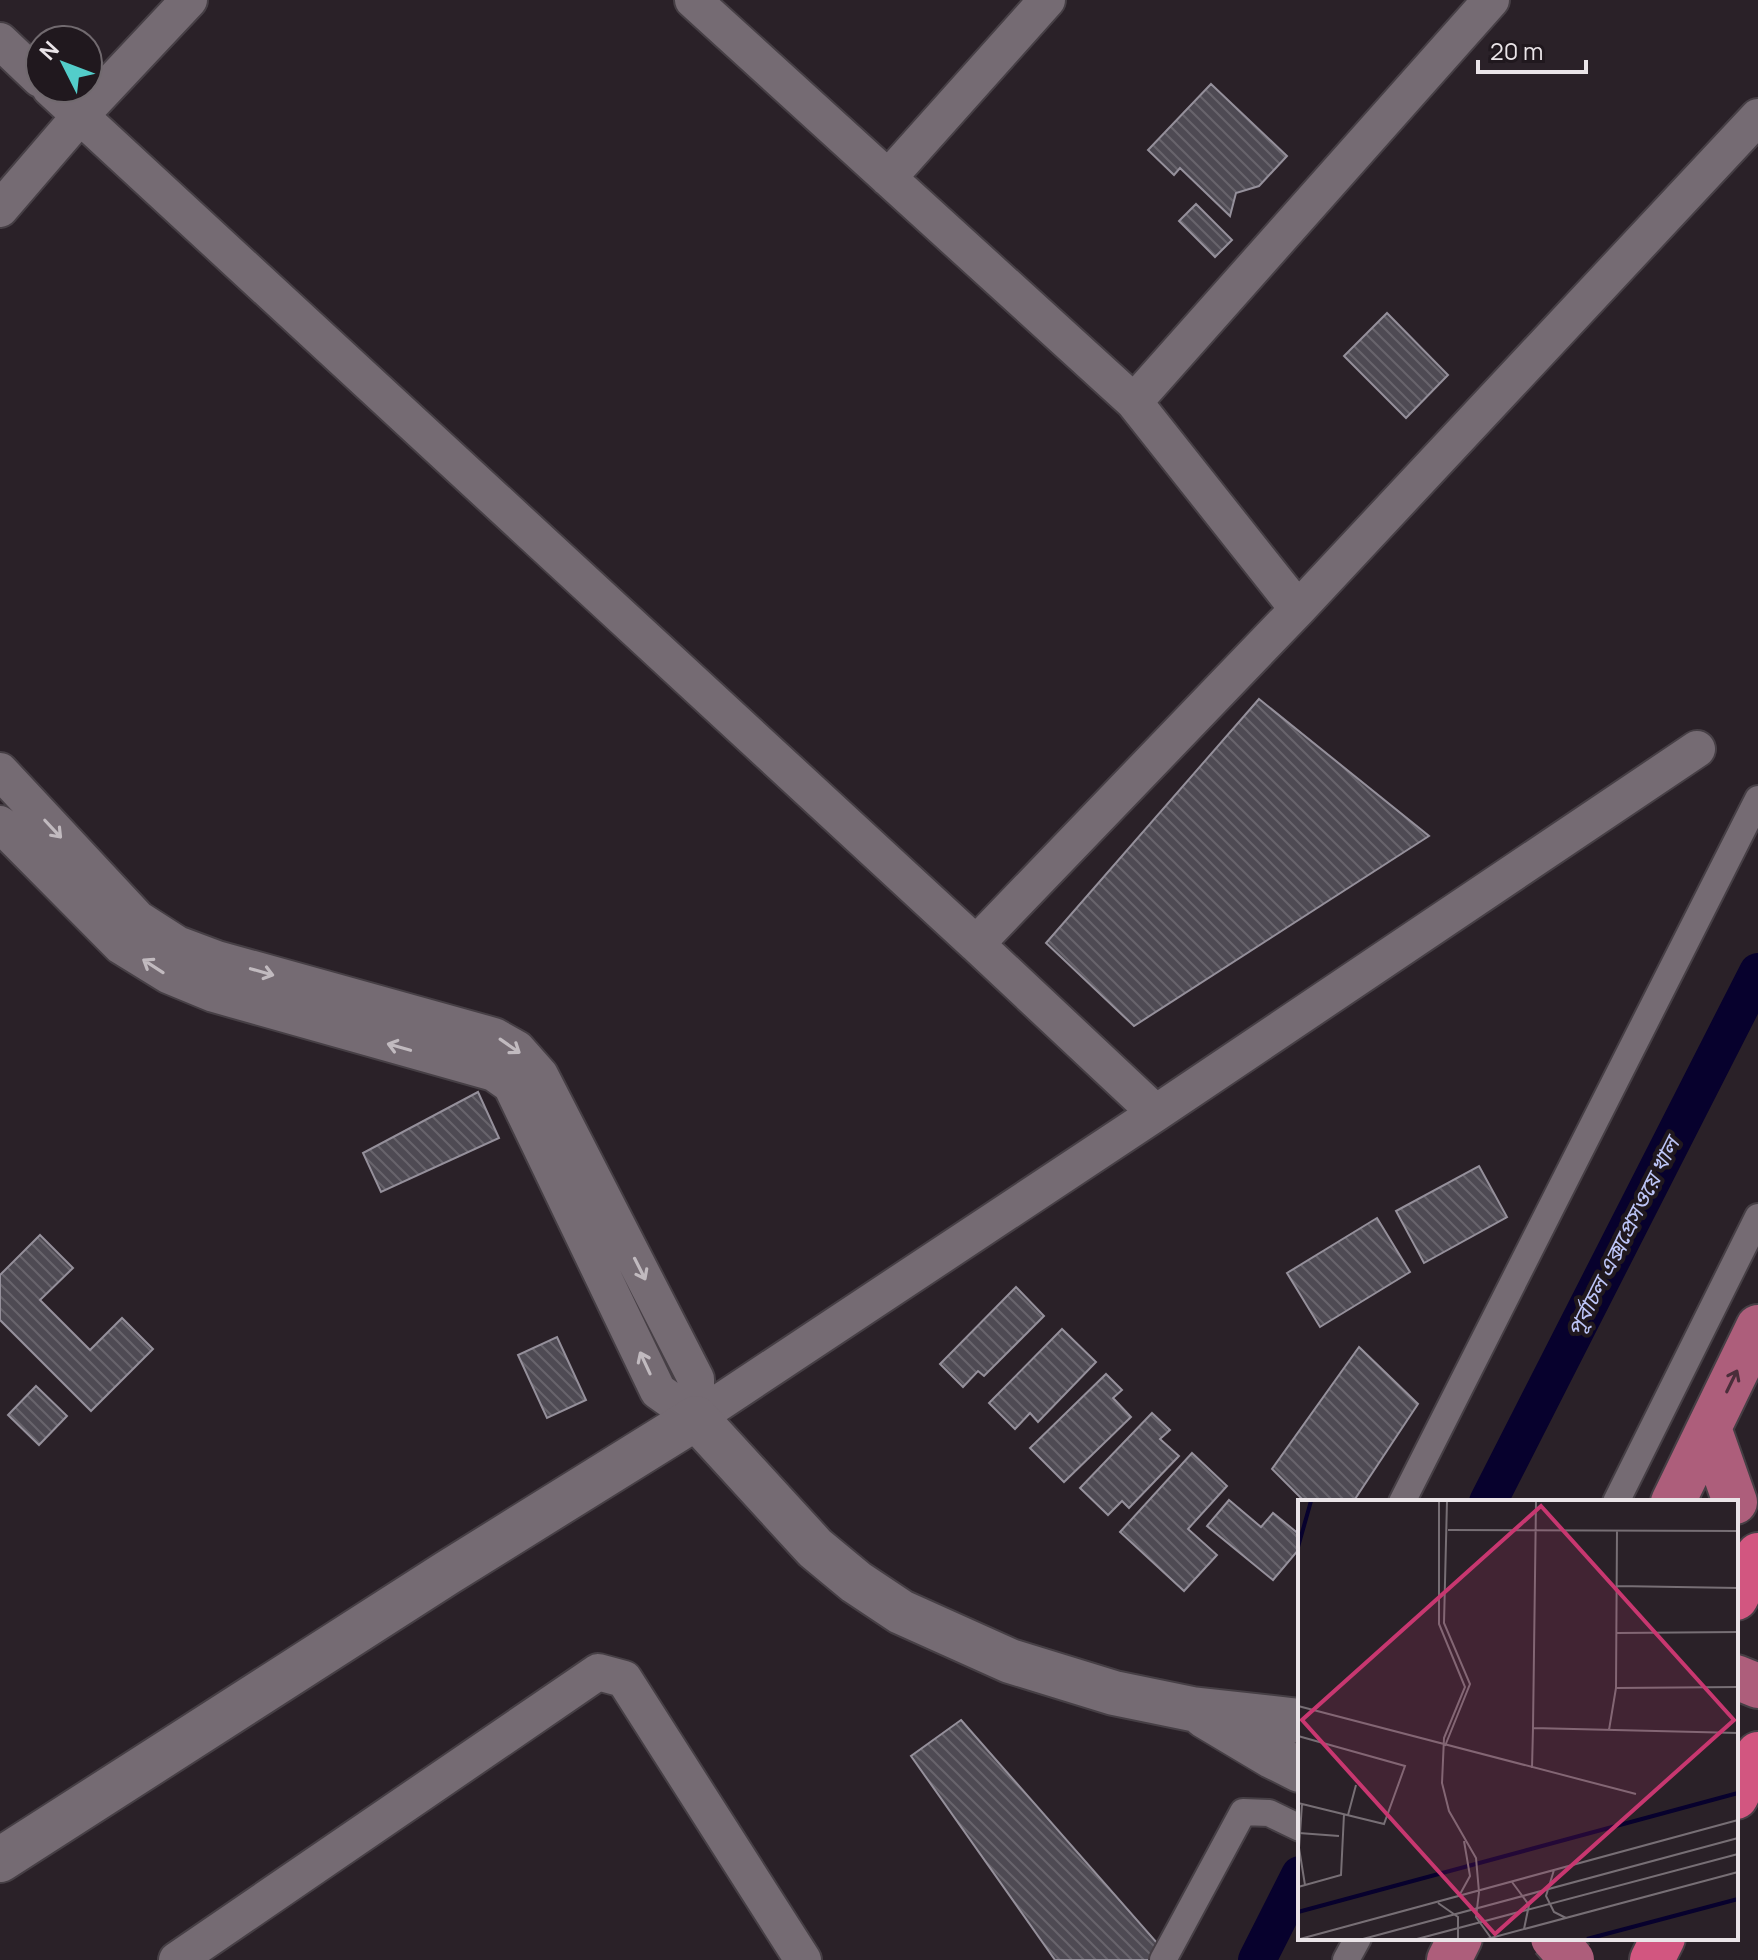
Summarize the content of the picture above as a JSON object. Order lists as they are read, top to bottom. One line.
{"water":["পূর্বাচল এক্সপ্রেসওয়ে খাল"],"scale_bar":"20 m","north":"top left"}
